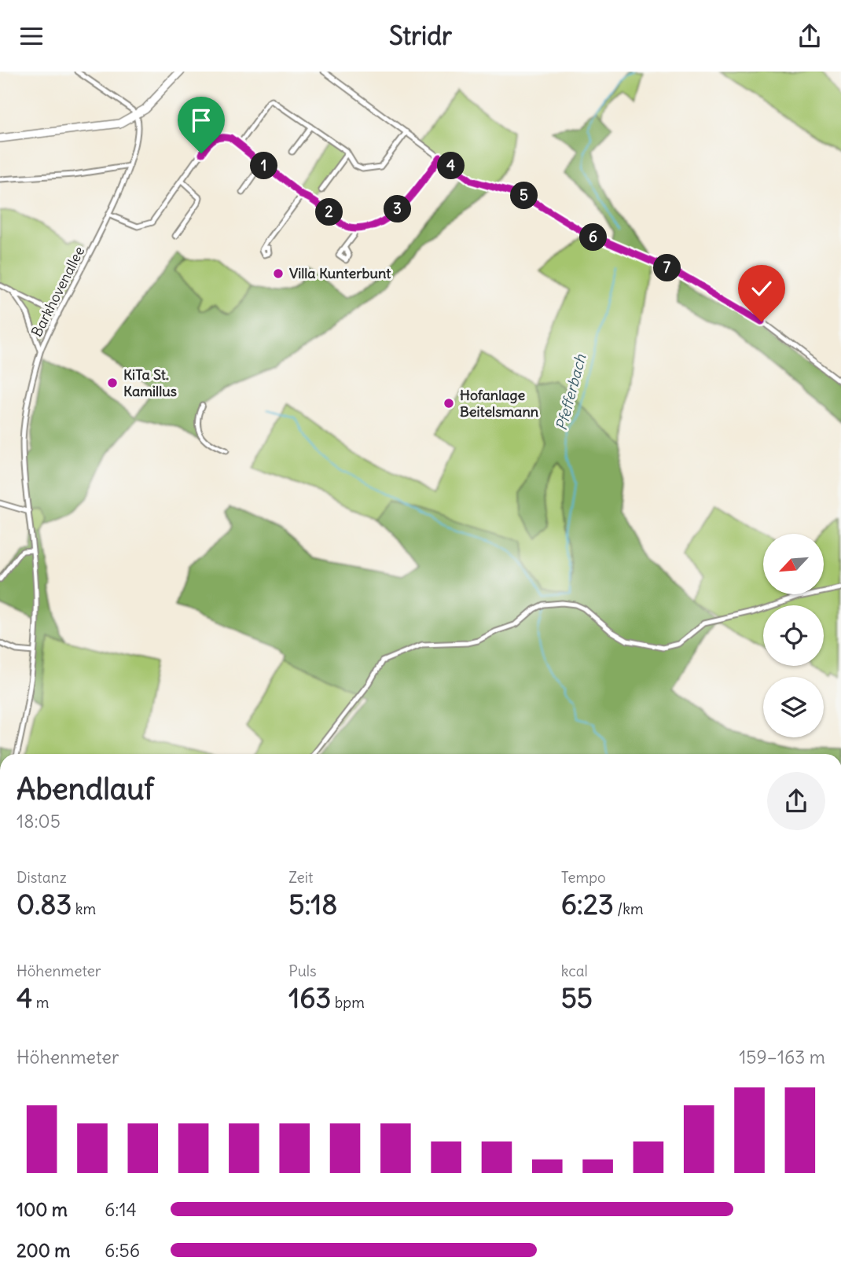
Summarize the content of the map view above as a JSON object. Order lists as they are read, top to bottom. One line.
{"streets":{"street":["Barkhovenallee"]},"water":["Pfefferbach"],"places":["Villa Kunterbunt","KiTa St. Kamillus","Hofanlage Beitelsmann"],"north":"bottom left","page":{"header":"Stridr","pins":["1","4","5","3","2","6","7"],"heading":["Abendlauf","18:05"],"stats":[["Distanz","0.83 km"],["Zeit","5:18"],["Tempo","6:23 /km"],["Höhenmeter","4 m"],["Puls","163 bpm"],["kcal","55"]],"chart":["Höhenmeter","159–163 m"],"list":[{"name":"100 m","note":"6:14"},{"name":"200 m","note":"6:56"}]}}
